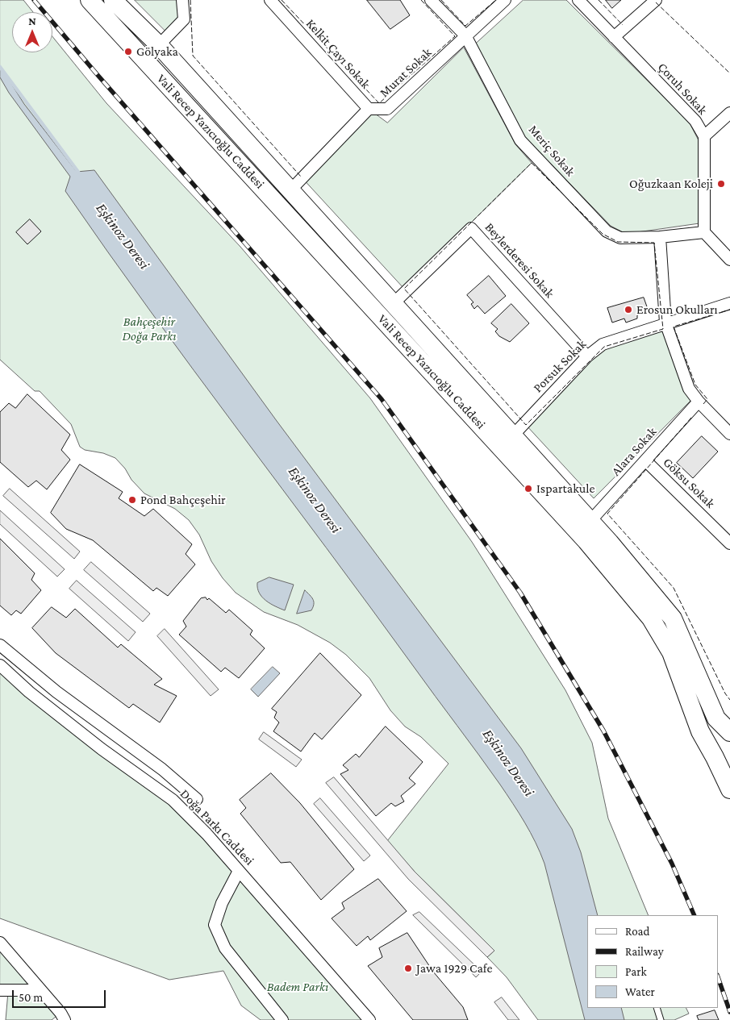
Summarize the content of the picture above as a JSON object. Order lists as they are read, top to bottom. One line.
{"streets":{"main road":["Vali Recep Yazıcıoğlu Caddesi"],"street":["Kelkit Çayı Sokak","Murat Sokak","Çoruh Sokak","Meriç Sokak","Beylerderesi Sokak","Porsuk Sokak","Alara Sokak","Göksu Sokak","Doğa Parkı Caddesi"]},"crossings":[["Kelkit Çayı Sokak","Murat Sokak"],["Murat Sokak","Vali Recep Yazıcıoğlu Caddesi"],["Murat Sokak","Meriç Sokak"],["Çoruh Sokak","Meriç Sokak"],["Vali Recep Yazıcıoğlu Caddesi","Beylerderesi Sokak"],["Vali Recep Yazıcıoğlu Caddesi","Porsuk Sokak"],["Vali Recep Yazıcıoğlu Caddesi","Alara Sokak"],["Beylerderesi Sokak","Porsuk Sokak"],["Alara Sokak","Göksu Sokak"]],"water":["Eşkinoz Deresi"],"parks":["Bahçeşehir Doğa Parkı","Badem Parkı"],"places":["Gölyaka","Oğuzkaan Koleji","Erosun Okulları","Ispartakule","Pond Bahçeşehir","Jawa 1929 Cafe"],"legend":["Road","Railway","Park","Water"],"scale_bar":"50 m","north":"top"}
